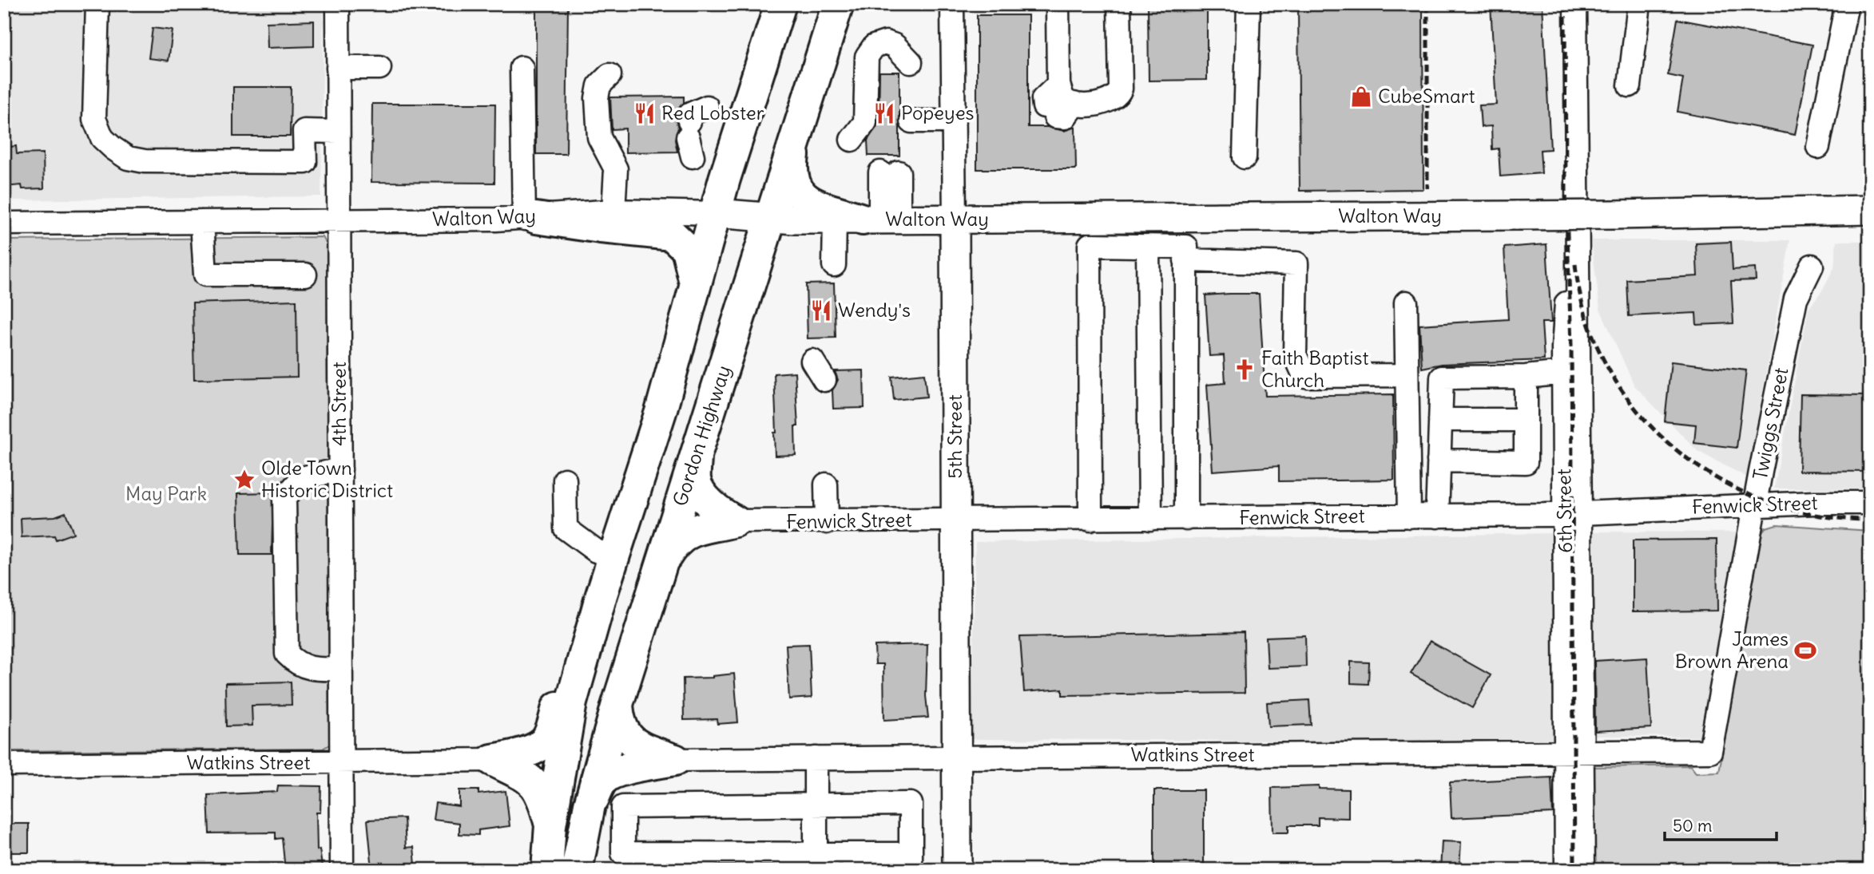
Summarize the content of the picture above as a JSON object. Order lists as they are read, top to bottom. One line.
{"streets":{"highway":["Gordon Highway"],"main road":["Walton Way","5th Street"],"street":["4th Street","Twiggs Street","Fenwick Street","6th Street","Watkins Street"]},"crossings":[["Walton Way","4th Street"],["Walton Way","Gordon Highway"],["Walton Way","5th Street"],["4th Street","Watkins Street"],["Twiggs Street","Fenwick Street"],["Twiggs Street","Watkins Street"],["5th Street","Fenwick Street"],["5th Street","Watkins Street"],["Fenwick Street","6th Street"],["6th Street","Watkins Street"]],"parks":["May Park"],"places":{"shop":["CubeSmart"],"restaurant":["Red Lobster","Popeyes","Wendy's"],"church":["Faith Baptist Church"],"place":["Olde Town Historic District"],"sports":["James Brown Arena"]},"scale_bar":"50 m"}
